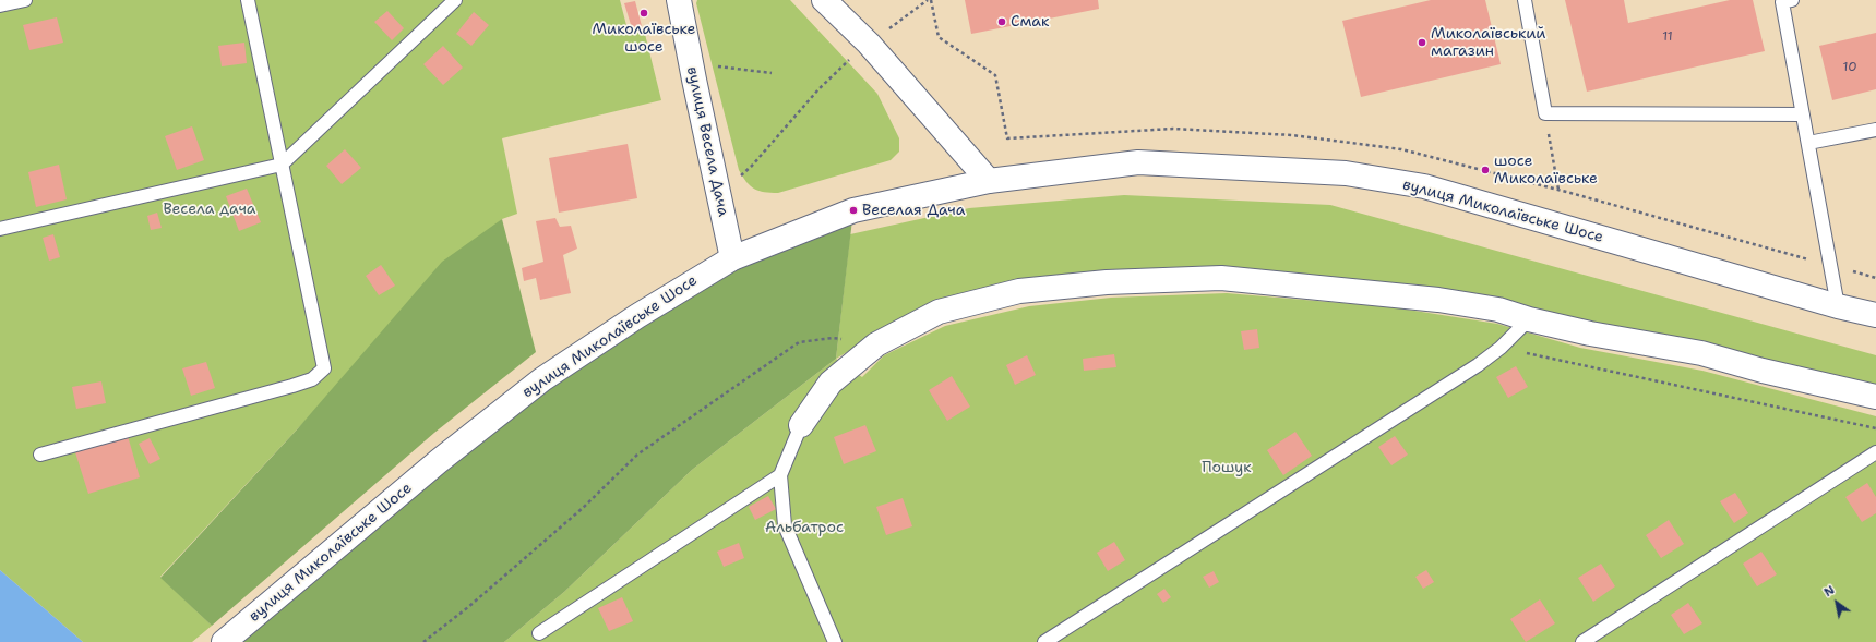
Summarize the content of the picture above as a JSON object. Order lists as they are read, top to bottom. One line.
{"streets":{"main road":["вулиця Весела Дача","вулиця Миколаївське Шосе"]},"crossings":[["вулиця Весела Дача","вулиця Миколаївське Шосе"]],"parks":["Весела дача","Пошук","Альбатрос"],"places":["Миколаївське шосе","Смак","Миколаївський магазин","шосе Миколаївське","Веселая Дача"],"house_numbers":["11","10"],"north":"top left"}
